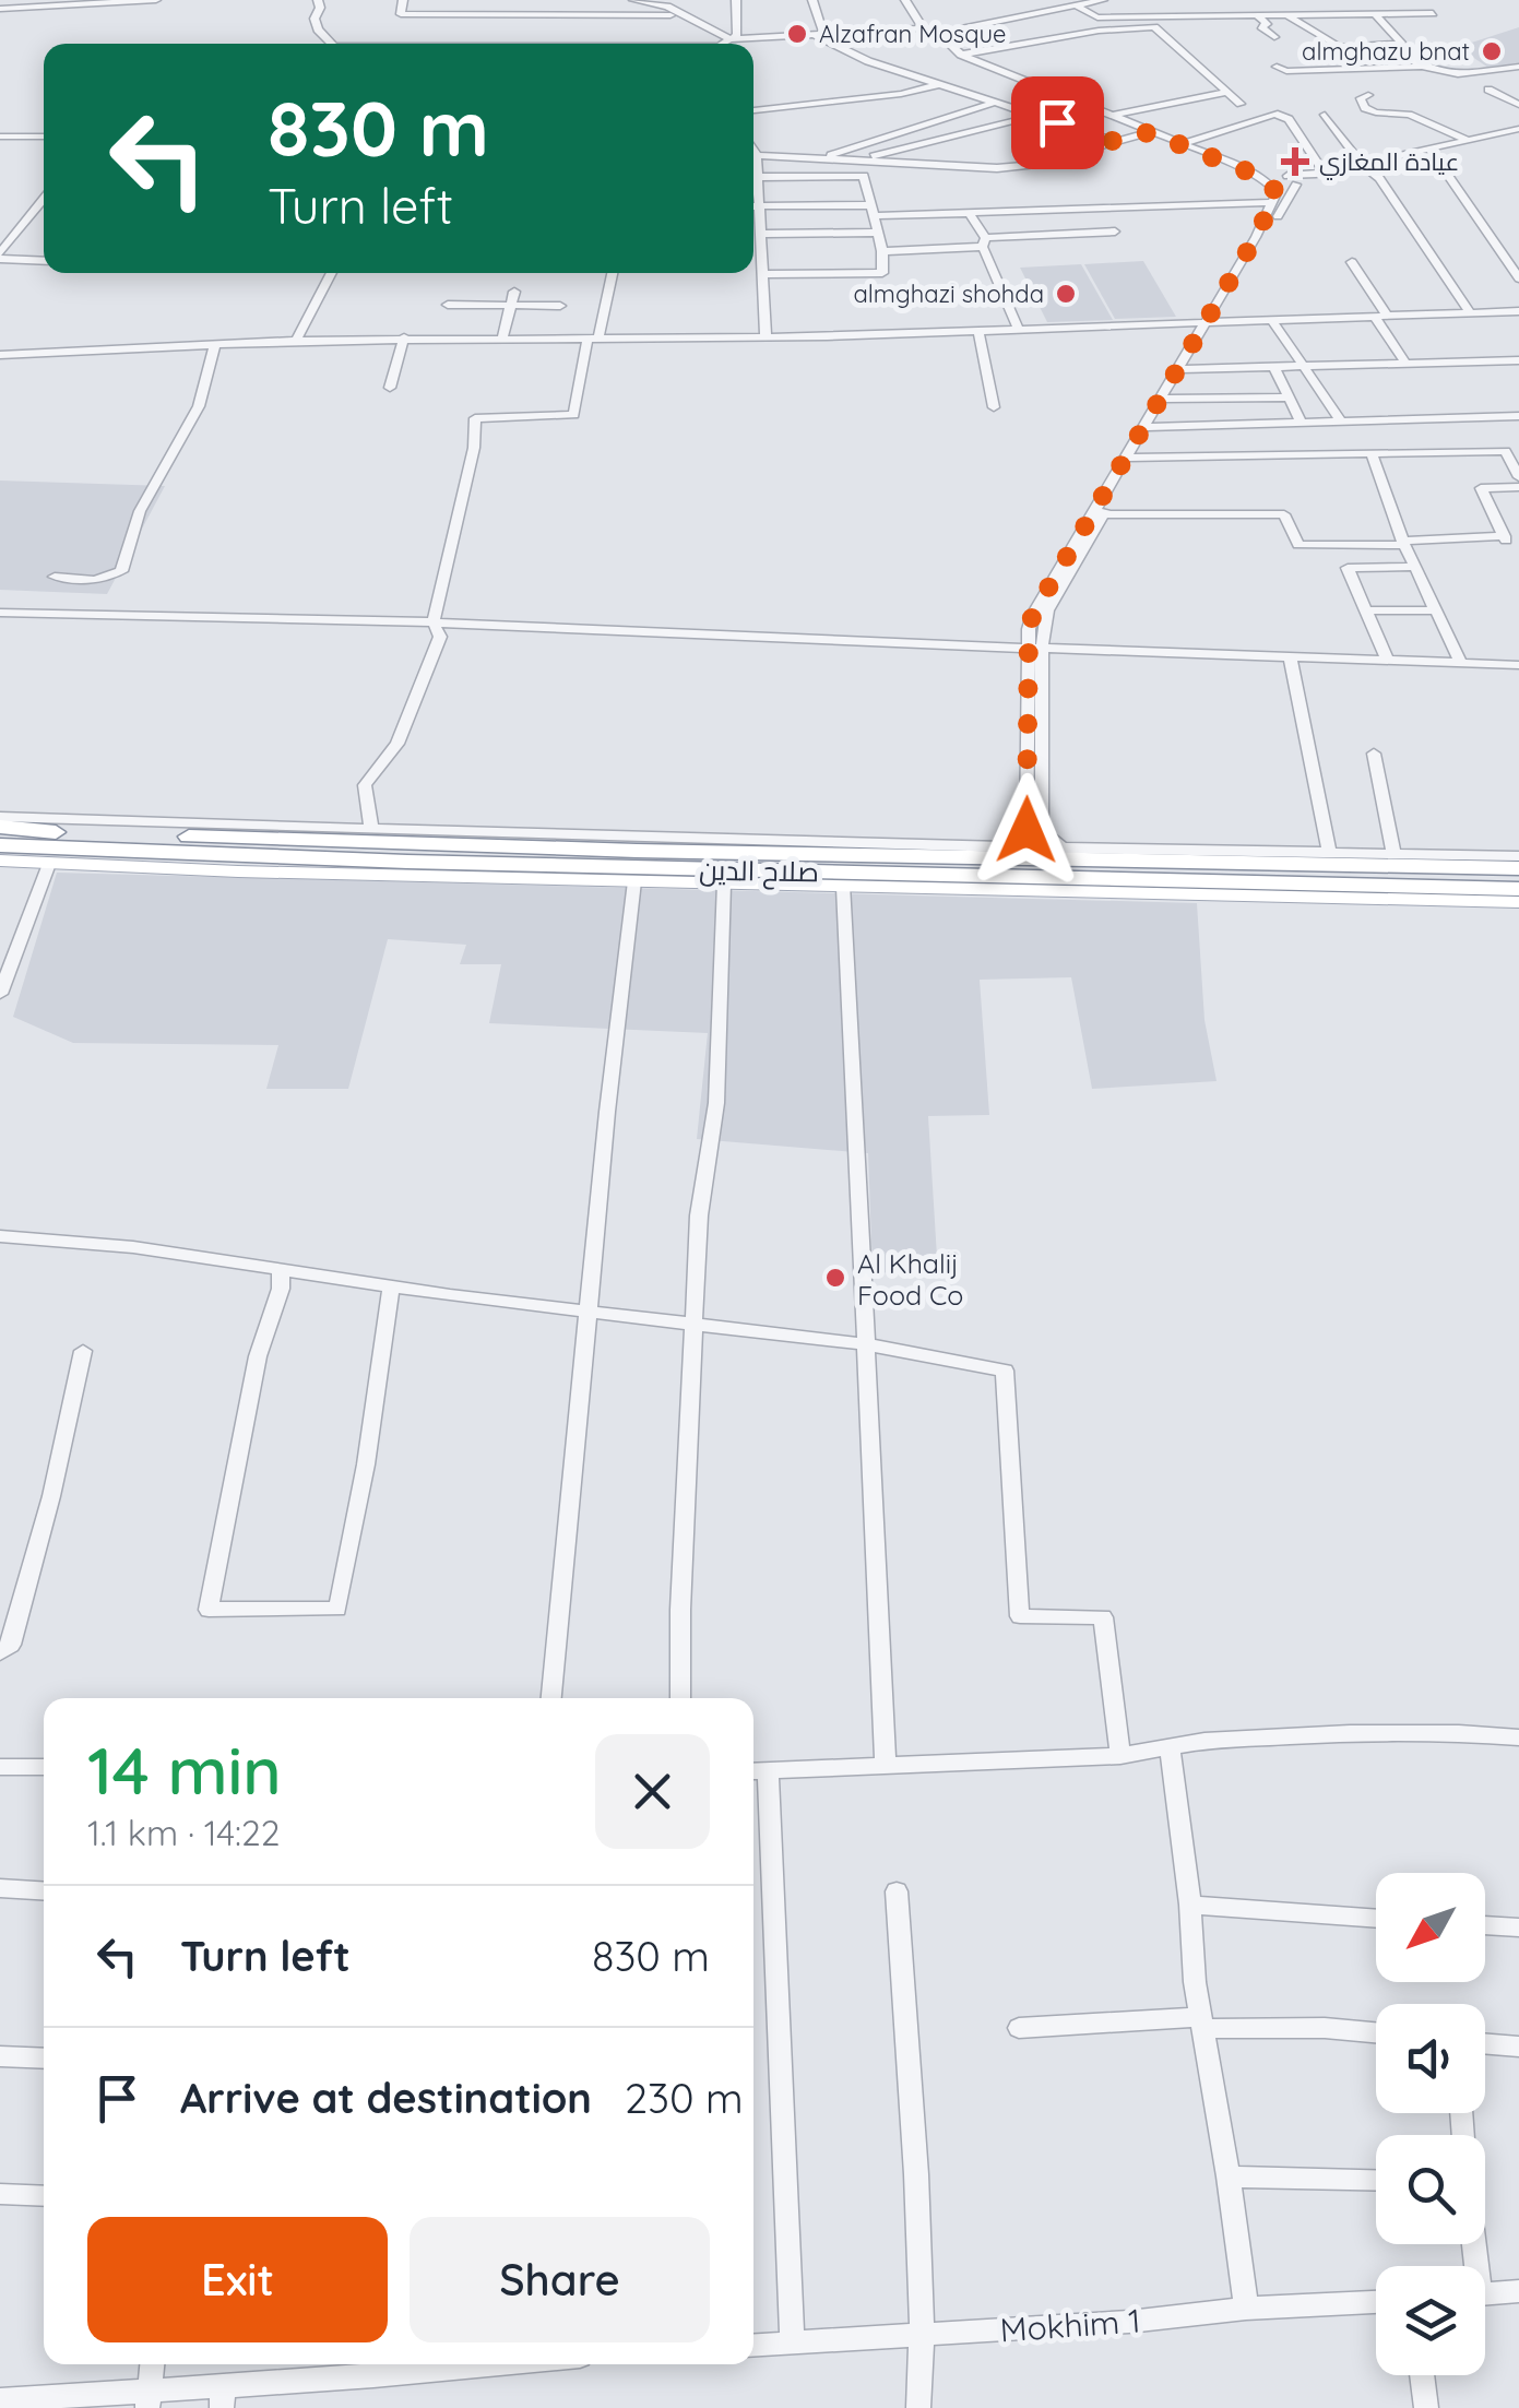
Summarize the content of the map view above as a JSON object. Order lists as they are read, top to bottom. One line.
{"streets":{"highway":["صلاح الدين"],"street":["Mokhim 1"]},"places":{"other":["Alzafran Mosque","almghazu bnat","almghazi shohda","Al Khalij Food Co"],"health":["عيادة المغازي"]},"north":"bottom left","page":{"turn":["830 m","Turn left"],"heading":["14 min","1.1 km · 14:22"],"list":[{"name":"Turn left","value":"830 m"},{"name":"Arrive at destination","value":"230 m"}],"buttons":["Exit","Share"]}}
